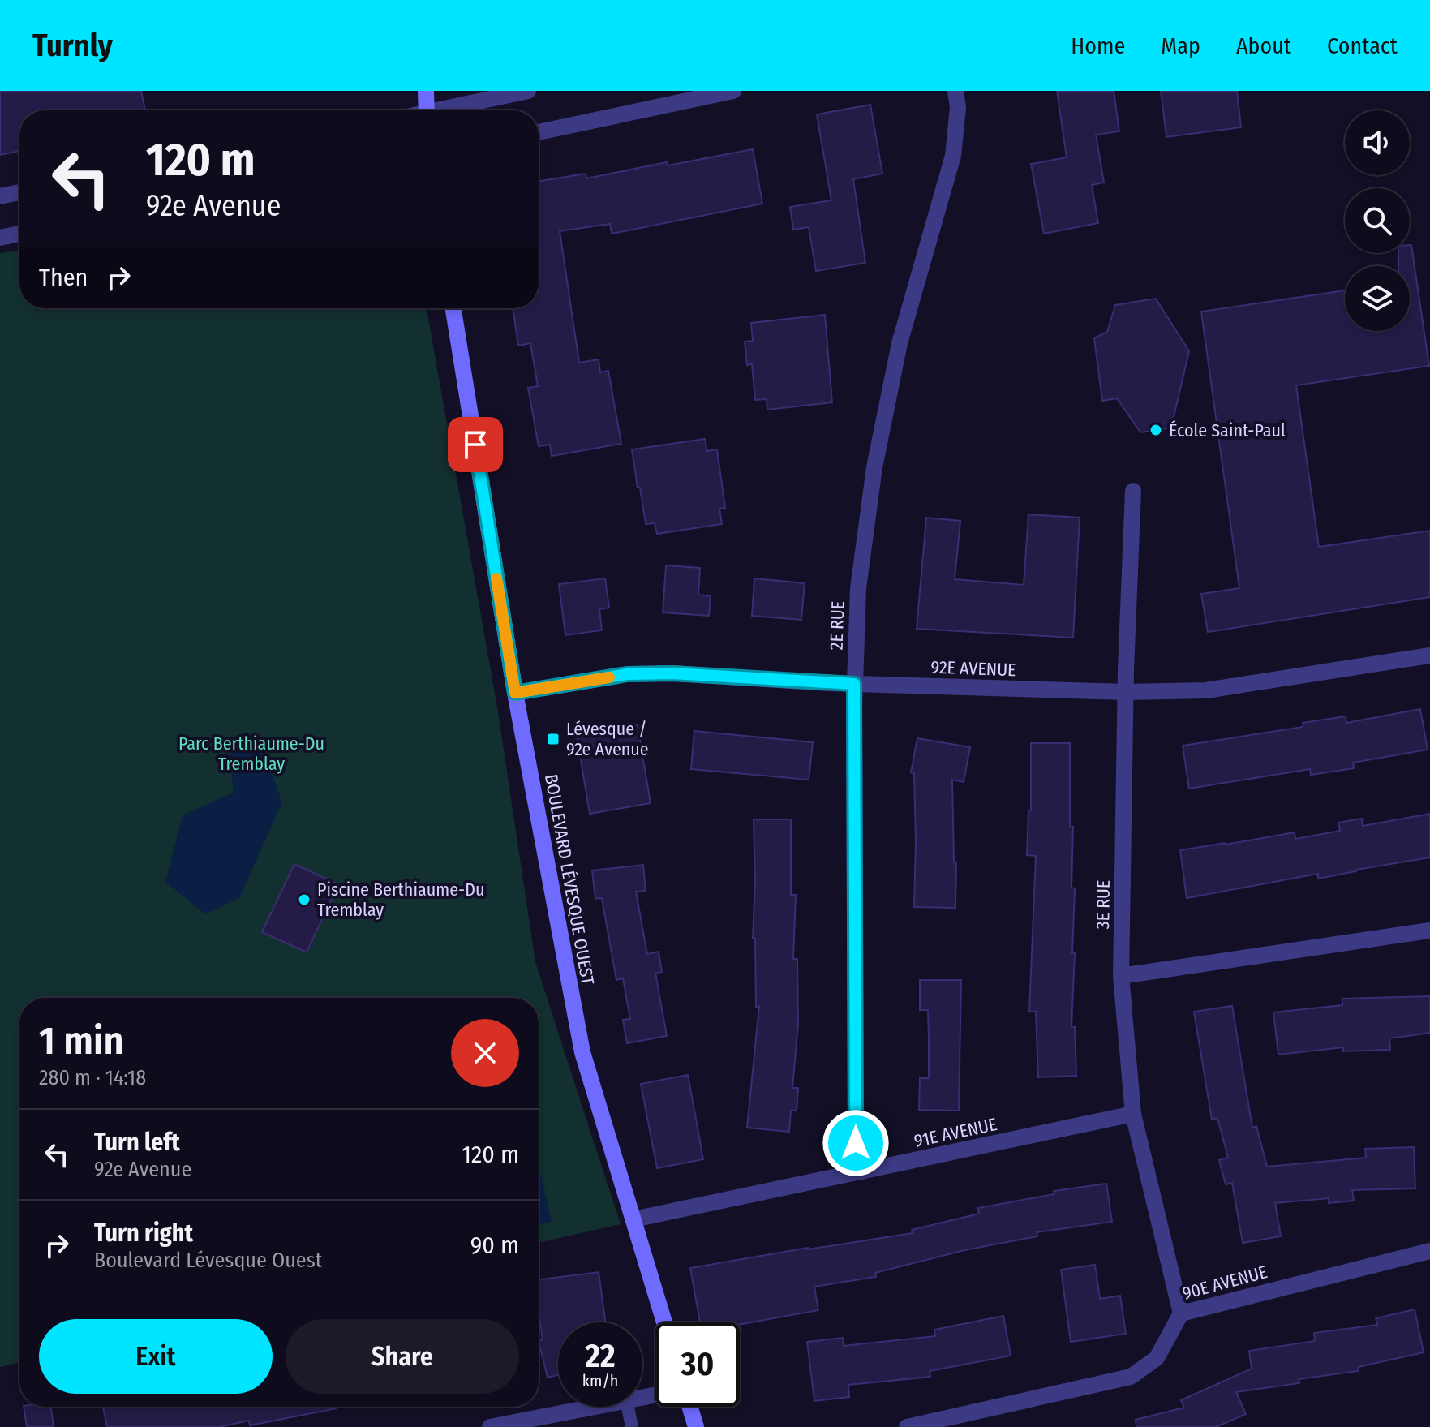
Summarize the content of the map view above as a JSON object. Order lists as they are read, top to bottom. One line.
{"streets":{"street":["2E RUE","92E AVENUE","BOULEVARD LÉVESQUE OUEST","3E RUE","91E AVENUE","90E AVENUE"]},"crossings":[["2E RUE","92E AVENUE"],["2E RUE","91E AVENUE"],["92E AVENUE","BOULEVARD LÉVESQUE OUEST"],["92E AVENUE","3E RUE"],["BOULEVARD LÉVESQUE OUEST","91E AVENUE"],["3E RUE","91E AVENUE"],["3E RUE","90E AVENUE"]],"parks":["Parc Berthiaume-Du Tremblay"],"places":{"other":["École Saint-Paul","Piscine Berthiaume-Du Tremblay"],"transit":["Lévesque / 92e Avenue"]},"page":{"header":"Turnly","nav":["Home","Map","About","Contact"],"turn":["120 m","92e Avenue"],"then":"Then","heading":["1 min","280 m · 14:18"],"list":[{"name":"Turn left","note":"92e Avenue","value":"120 m"},{"name":"Turn right","note":"Boulevard Lévesque Ouest","value":"90 m"}],"buttons":["Exit","Share"],"speed":"22 km/h","limit":"30"}}
